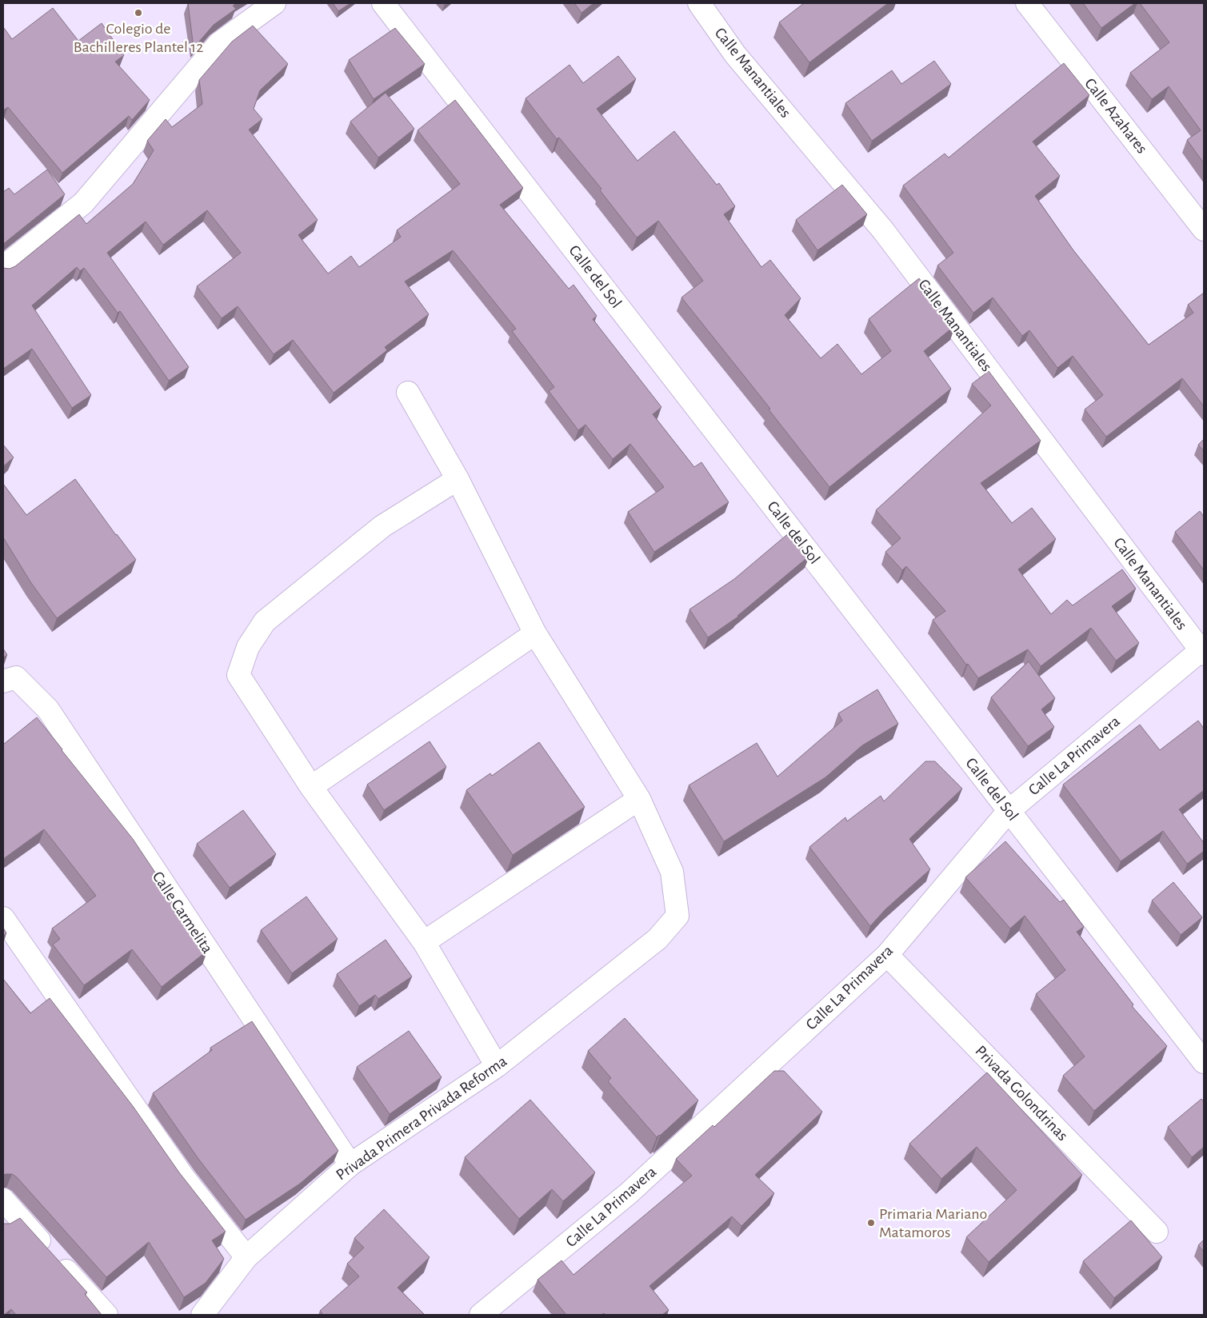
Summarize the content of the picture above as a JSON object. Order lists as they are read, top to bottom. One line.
{"streets":{"street":["Calle Manantiales","Calle Azahares","Calle del Sol","Calle La Primavera","Calle Carmelita","Privada Golondrinas","Privada Primera Privada Reforma"]},"crossings":[["Calle Manantiales","Calle La Primavera"],["Calle del Sol","Calle La Primavera"],["Calle La Primavera","Privada Golondrinas"],["Calle Carmelita","Privada Primera Privada Reforma"]],"places":["Colegio de Bachilleres Plantel 12","Primaria Mariano Matamoros"]}
